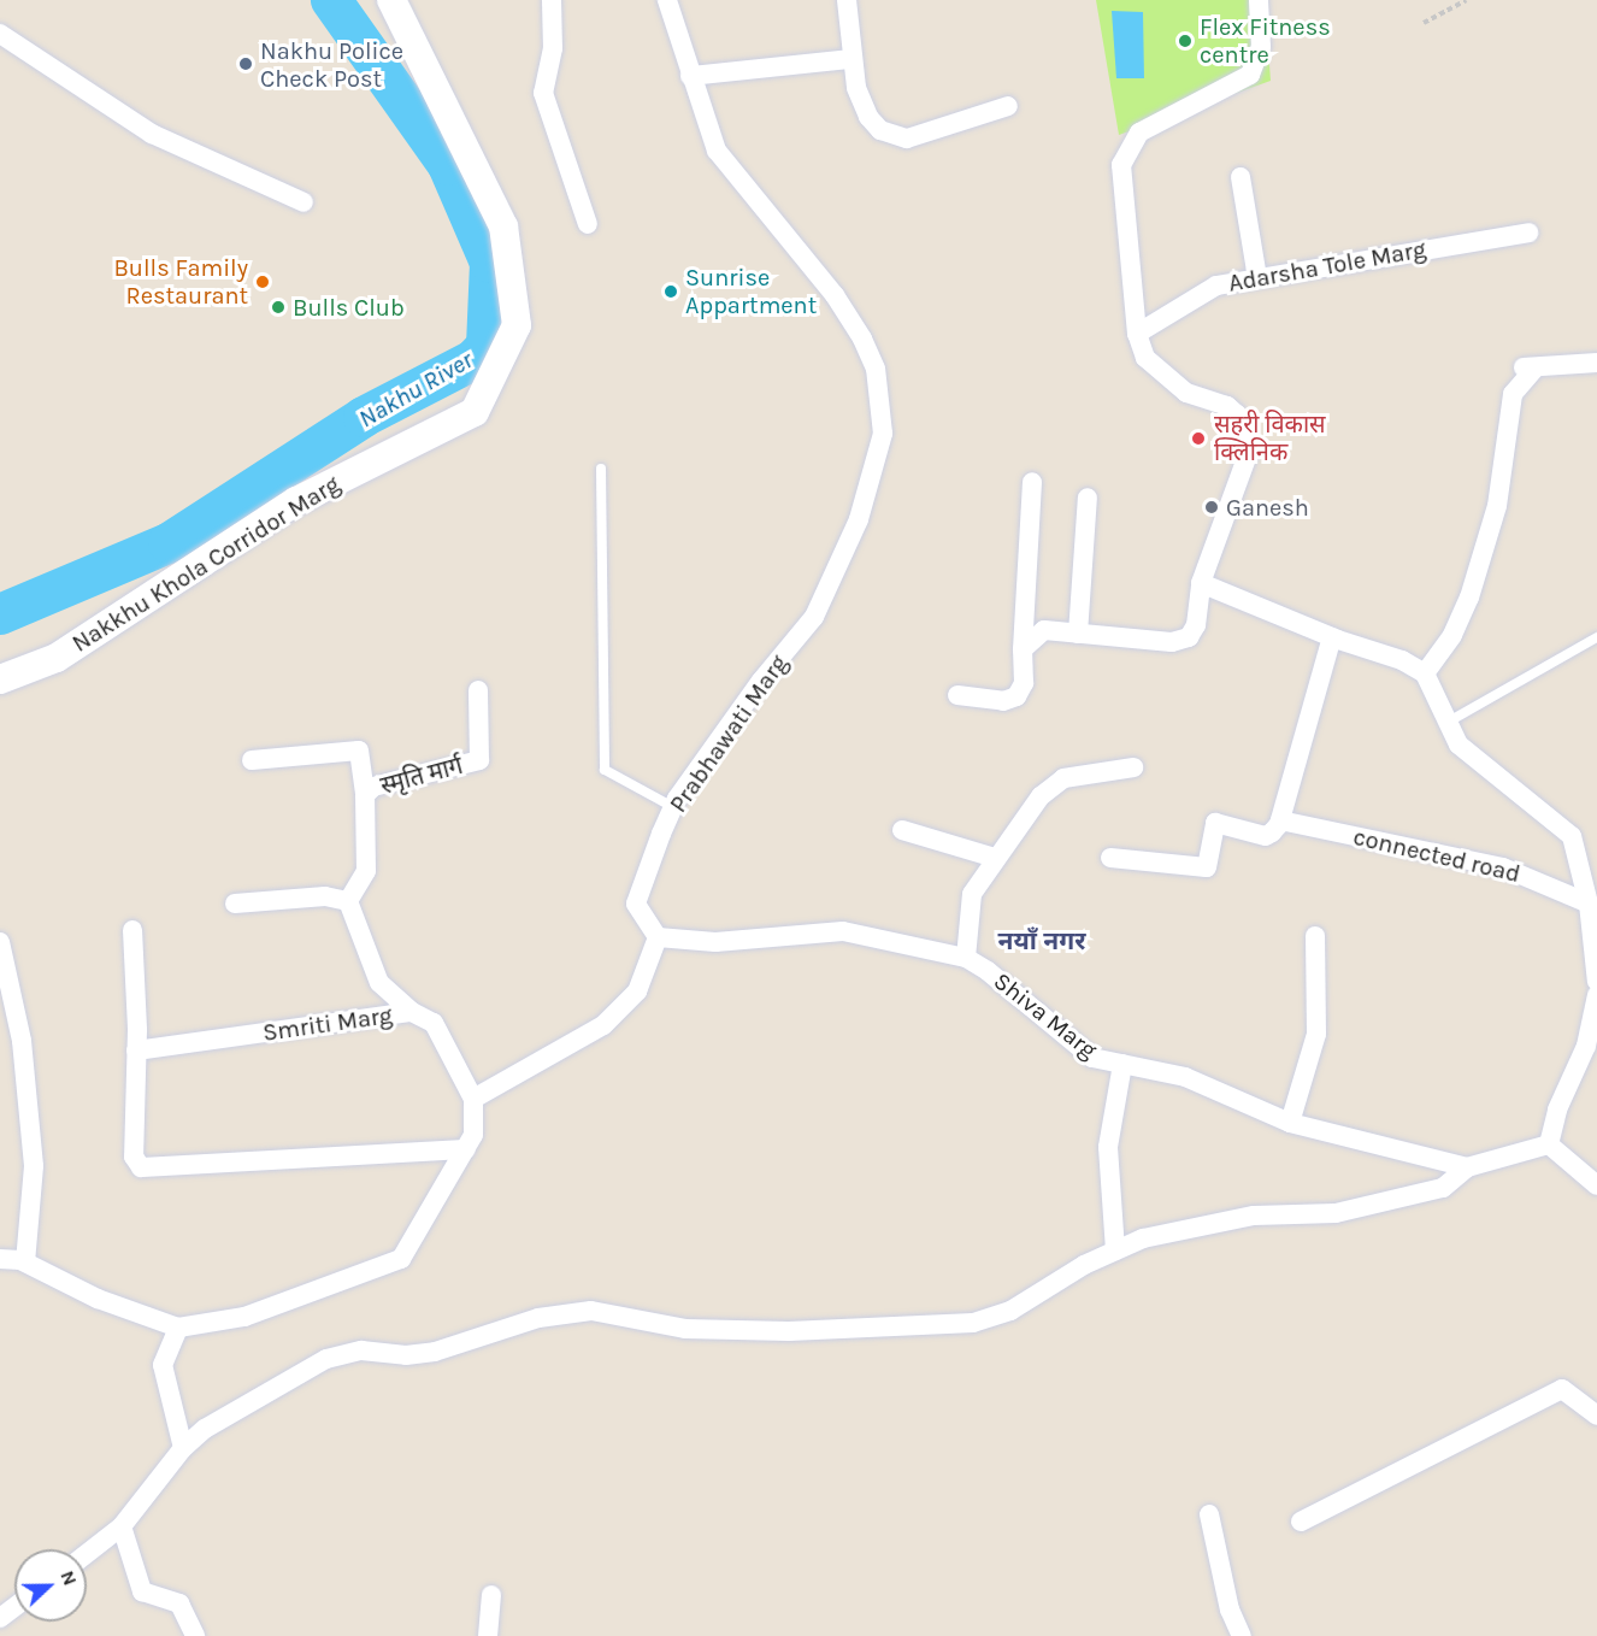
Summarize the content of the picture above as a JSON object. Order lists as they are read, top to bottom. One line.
{"streets":{"street":["Adarsha Tole Marg","Nakkhu Khola Corridor Marg","Prabhawati Marg","स्मृति मार्ग","connected road","Shiva Marg","Smriti Marg"]},"crossings":[["Prabhawati Marg","Shiva Marg"]],"districts":["नयाँ नगर"],"water":["Nakhu River"],"places":["Flex Fitness centre","Nakhu Police Check Post","Bulls Family Restaurant","Sunrise Appartment","Bulls Club","सहरी विकास क्लिनिक","Ganesh"],"north":"right"}
